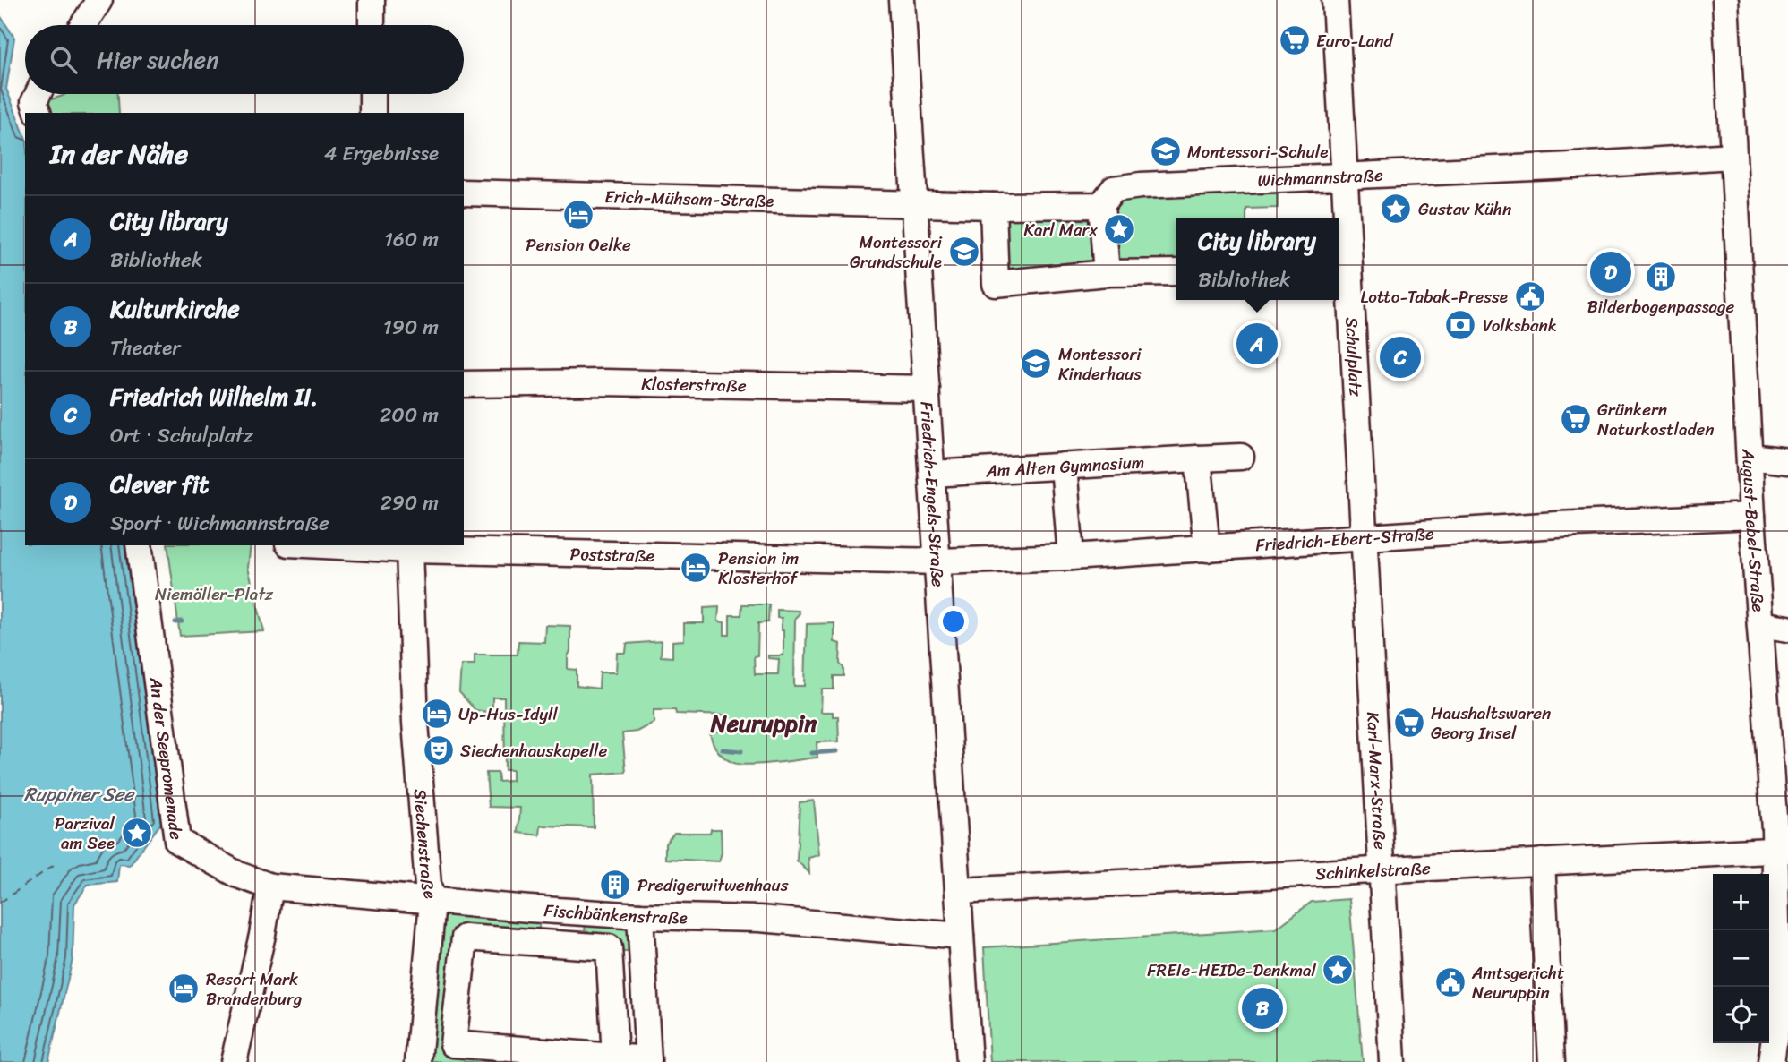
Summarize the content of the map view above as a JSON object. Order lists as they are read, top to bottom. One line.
{"streets":{"street":["Wichmannstraße","Erich-Mühsam-Straße","Schulplatz","Klosterstraße","Am Alten Gymnasium","Friedrich-Engels-Straße","August-Bebel-Straße","Friedrich-Ebert-Straße","Poststraße","An der Seepromenade","Karl-Marx-Straße","Siechenstraße","Schinkelstraße","Fischbänkenstraße"]},"crossings":[["Wichmannstraße","Schulplatz"],["Wichmannstraße","August-Bebel-Straße"],["Erich-Mühsam-Straße","Friedrich-Engels-Straße"],["Schulplatz","Friedrich-Ebert-Straße"],["Schulplatz","Karl-Marx-Straße"],["Klosterstraße","Friedrich-Engels-Straße"],["Am Alten Gymnasium","Friedrich-Engels-Straße"],["Friedrich-Engels-Straße","Friedrich-Ebert-Straße"],["Friedrich-Engels-Straße","Poststraße"],["Friedrich-Engels-Straße","Schinkelstraße"],["Friedrich-Engels-Straße","Fischbänkenstraße"],["August-Bebel-Straße","Friedrich-Ebert-Straße"],["August-Bebel-Straße","Schinkelstraße"],["Friedrich-Ebert-Straße","Poststraße"],["Friedrich-Ebert-Straße","Karl-Marx-Straße"],["Poststraße","Siechenstraße"],["An der Seepromenade","Fischbänkenstraße"],["Karl-Marx-Straße","Schinkelstraße"],["Siechenstraße","Fischbänkenstraße"]],"districts":["Neuruppin"],"water":["Ruppiner See"],"parks":["Niemöller-Platz"],"places":{"supermarket":["Euro-Land","Grünkern Naturkostladen","Haushaltswaren Georg Insel"],"school or university":["Montessori-Schule","Montessori Grundschule","Montessori Kinderhaus"],"place":["Gustav Kühn","Karl Marx","Parzival am See","FREIe-HEIDe-Denkmal"],"hotel":["Pension Oelke","Pension im Klosterhof","Up-Hus-Idyll","Resort Mark Brandenburg"],"building":["Bilderbogenpassage","Predigerwitwenhaus"],"public building":["Lotto-Tabak-Presse","Amtsgericht Neuruppin"],"bank":["Volksbank"],"theatre":["Siechenhauskapelle"]},"page":{"search":"Hier suchen","heading":["In der Nähe","4 Ergebnisse"],"list":[{"mark":"A","name":"City library","note":"Bibliothek","value":"160 m"},{"mark":"B","name":"Kulturkirche","note":"Theater","value":"190 m"},{"mark":"C","name":"Friedrich Wilhelm II.","note":"Ort · Schulplatz","value":"200 m"},{"mark":"D","name":"Clever fit","note":"Sport · Wichmannstraße","value":"290 m"}],"popup":["City library","Bibliothek"],"pins":["D","A","C","B"],"map_buttons":["+","−"]}}
